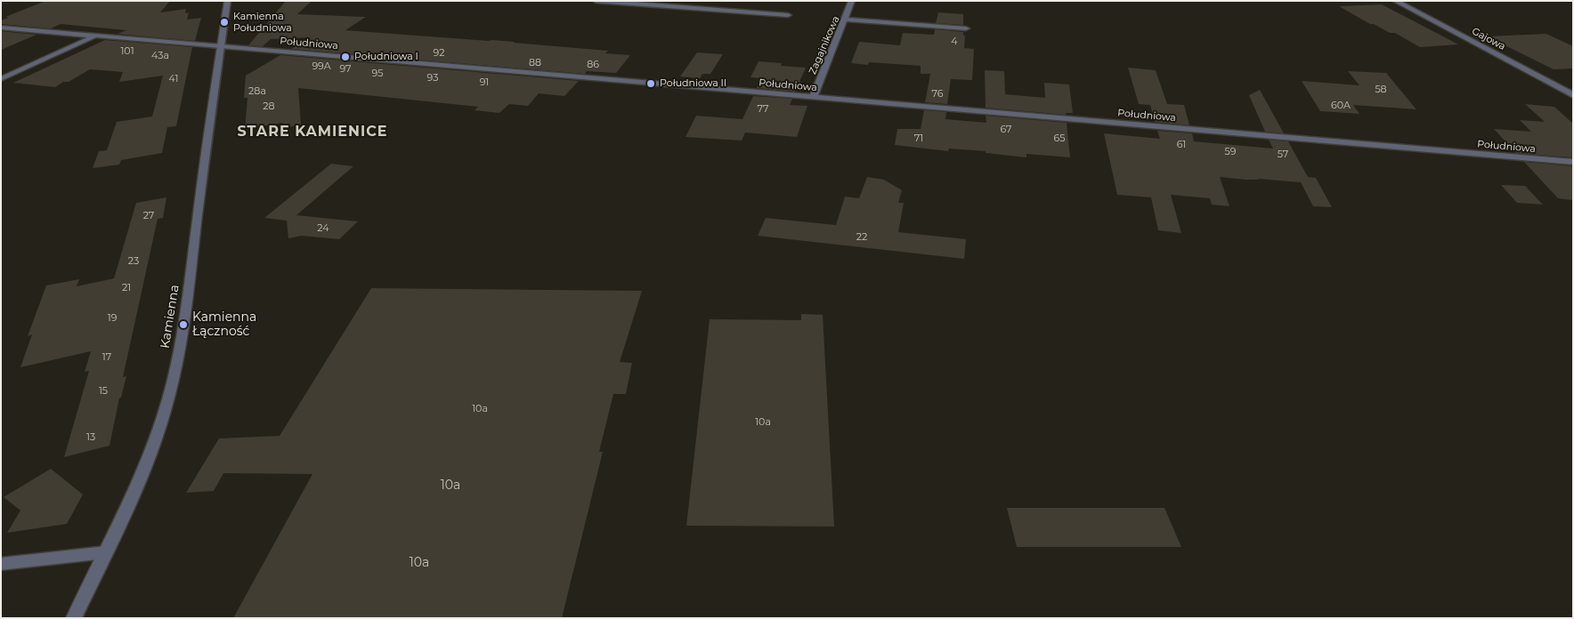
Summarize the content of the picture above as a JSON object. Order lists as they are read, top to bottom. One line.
{"streets":{"street":["Gajowa","Południowa","Zagajnikowa","Kamienna"]},"crossings":[["Południowa","Zagajnikowa"],["Południowa","Kamienna"]],"districts":["STARE KAMIENICE"],"places":["Kamienna Południowa","Południowa I","Południowa II","Kamienna Łączność"],"house_numbers":["4","101","92","43a","88","86","99A","97","95","93","41","91","58","28a","76","60A","28","77","67","71","65","61","59","57","27","24","22","23","21","19","17","15","10a","10a","13","10a","10a"]}
